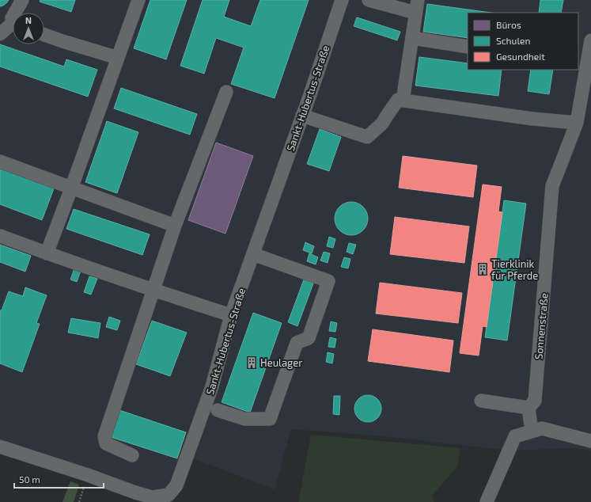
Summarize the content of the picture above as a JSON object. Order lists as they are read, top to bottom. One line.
{"streets":{"street":["Sankt-Hubertus-Straße","Sonnenstraße"]},"places":{"building":["Tierklinik für Pferde","Heulager"]},"legend":["Büros","Schulen","Gesundheit"],"scale_bar":"50 m","north":"top"}
